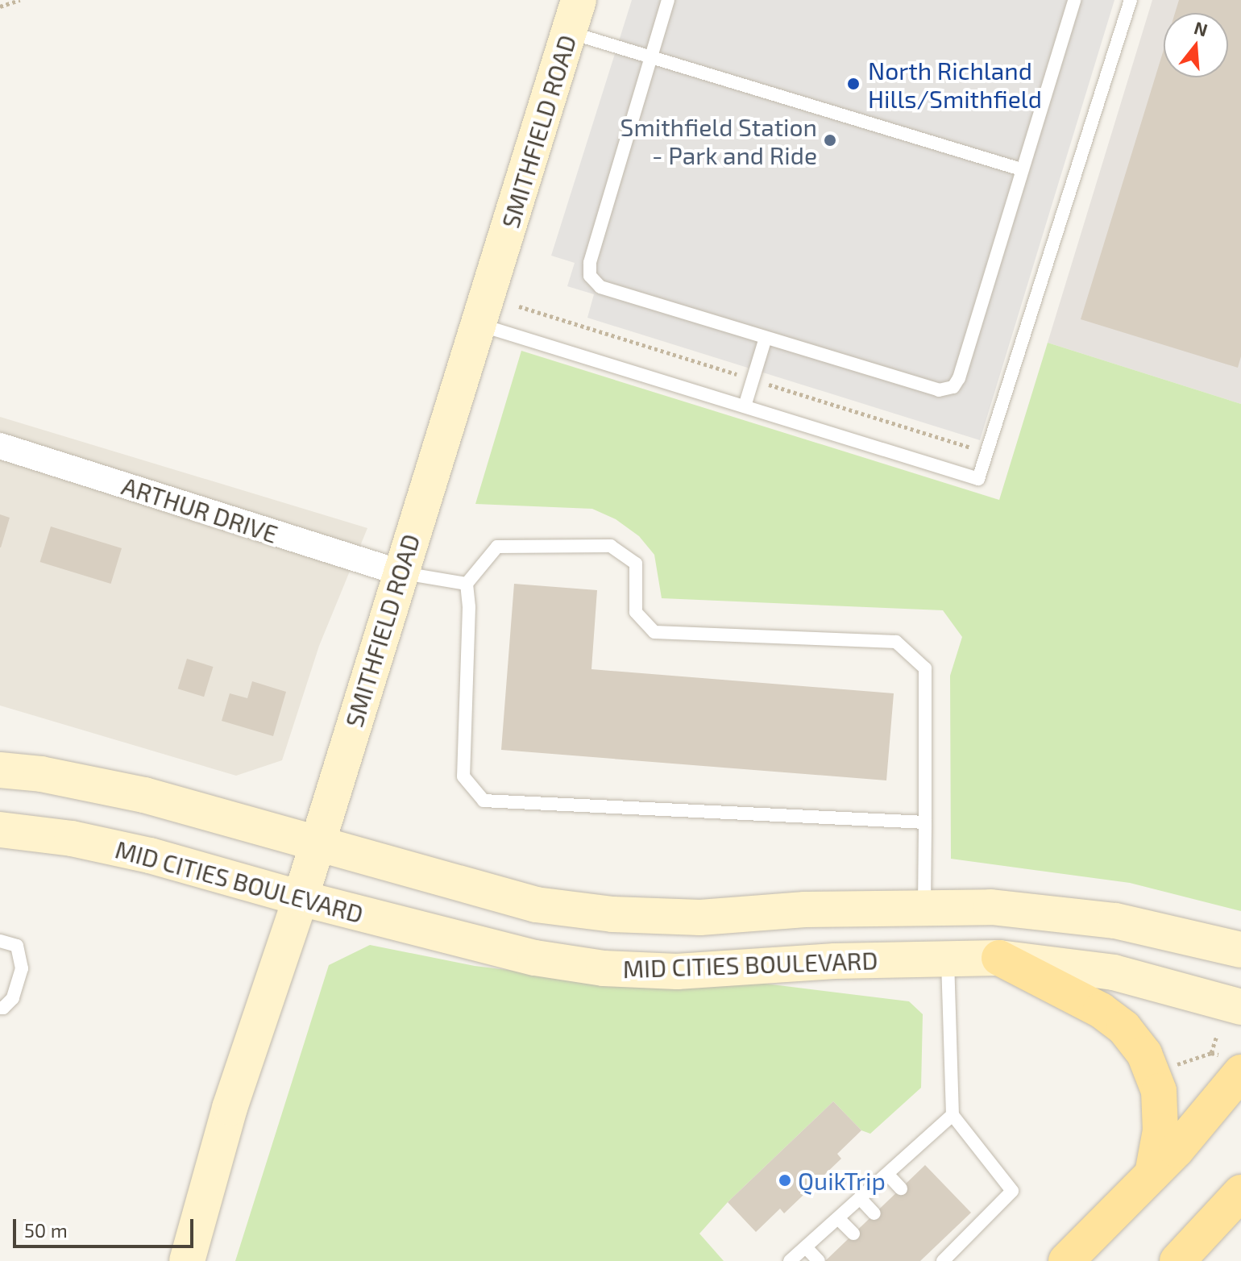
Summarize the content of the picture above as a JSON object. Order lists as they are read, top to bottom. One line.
{"streets":{"main road":["SMITHFIELD ROAD","MID CITIES BOULEVARD"],"street":["ARTHUR DRIVE"]},"crossings":[["SMITHFIELD ROAD","ARTHUR DRIVE"],["SMITHFIELD ROAD","MID CITIES BOULEVARD"]],"places":["North Richland Hills/Smithfield","Smithfield Station - Park and Ride","QuikTrip"],"scale_bar":"50 m","north":"top"}
